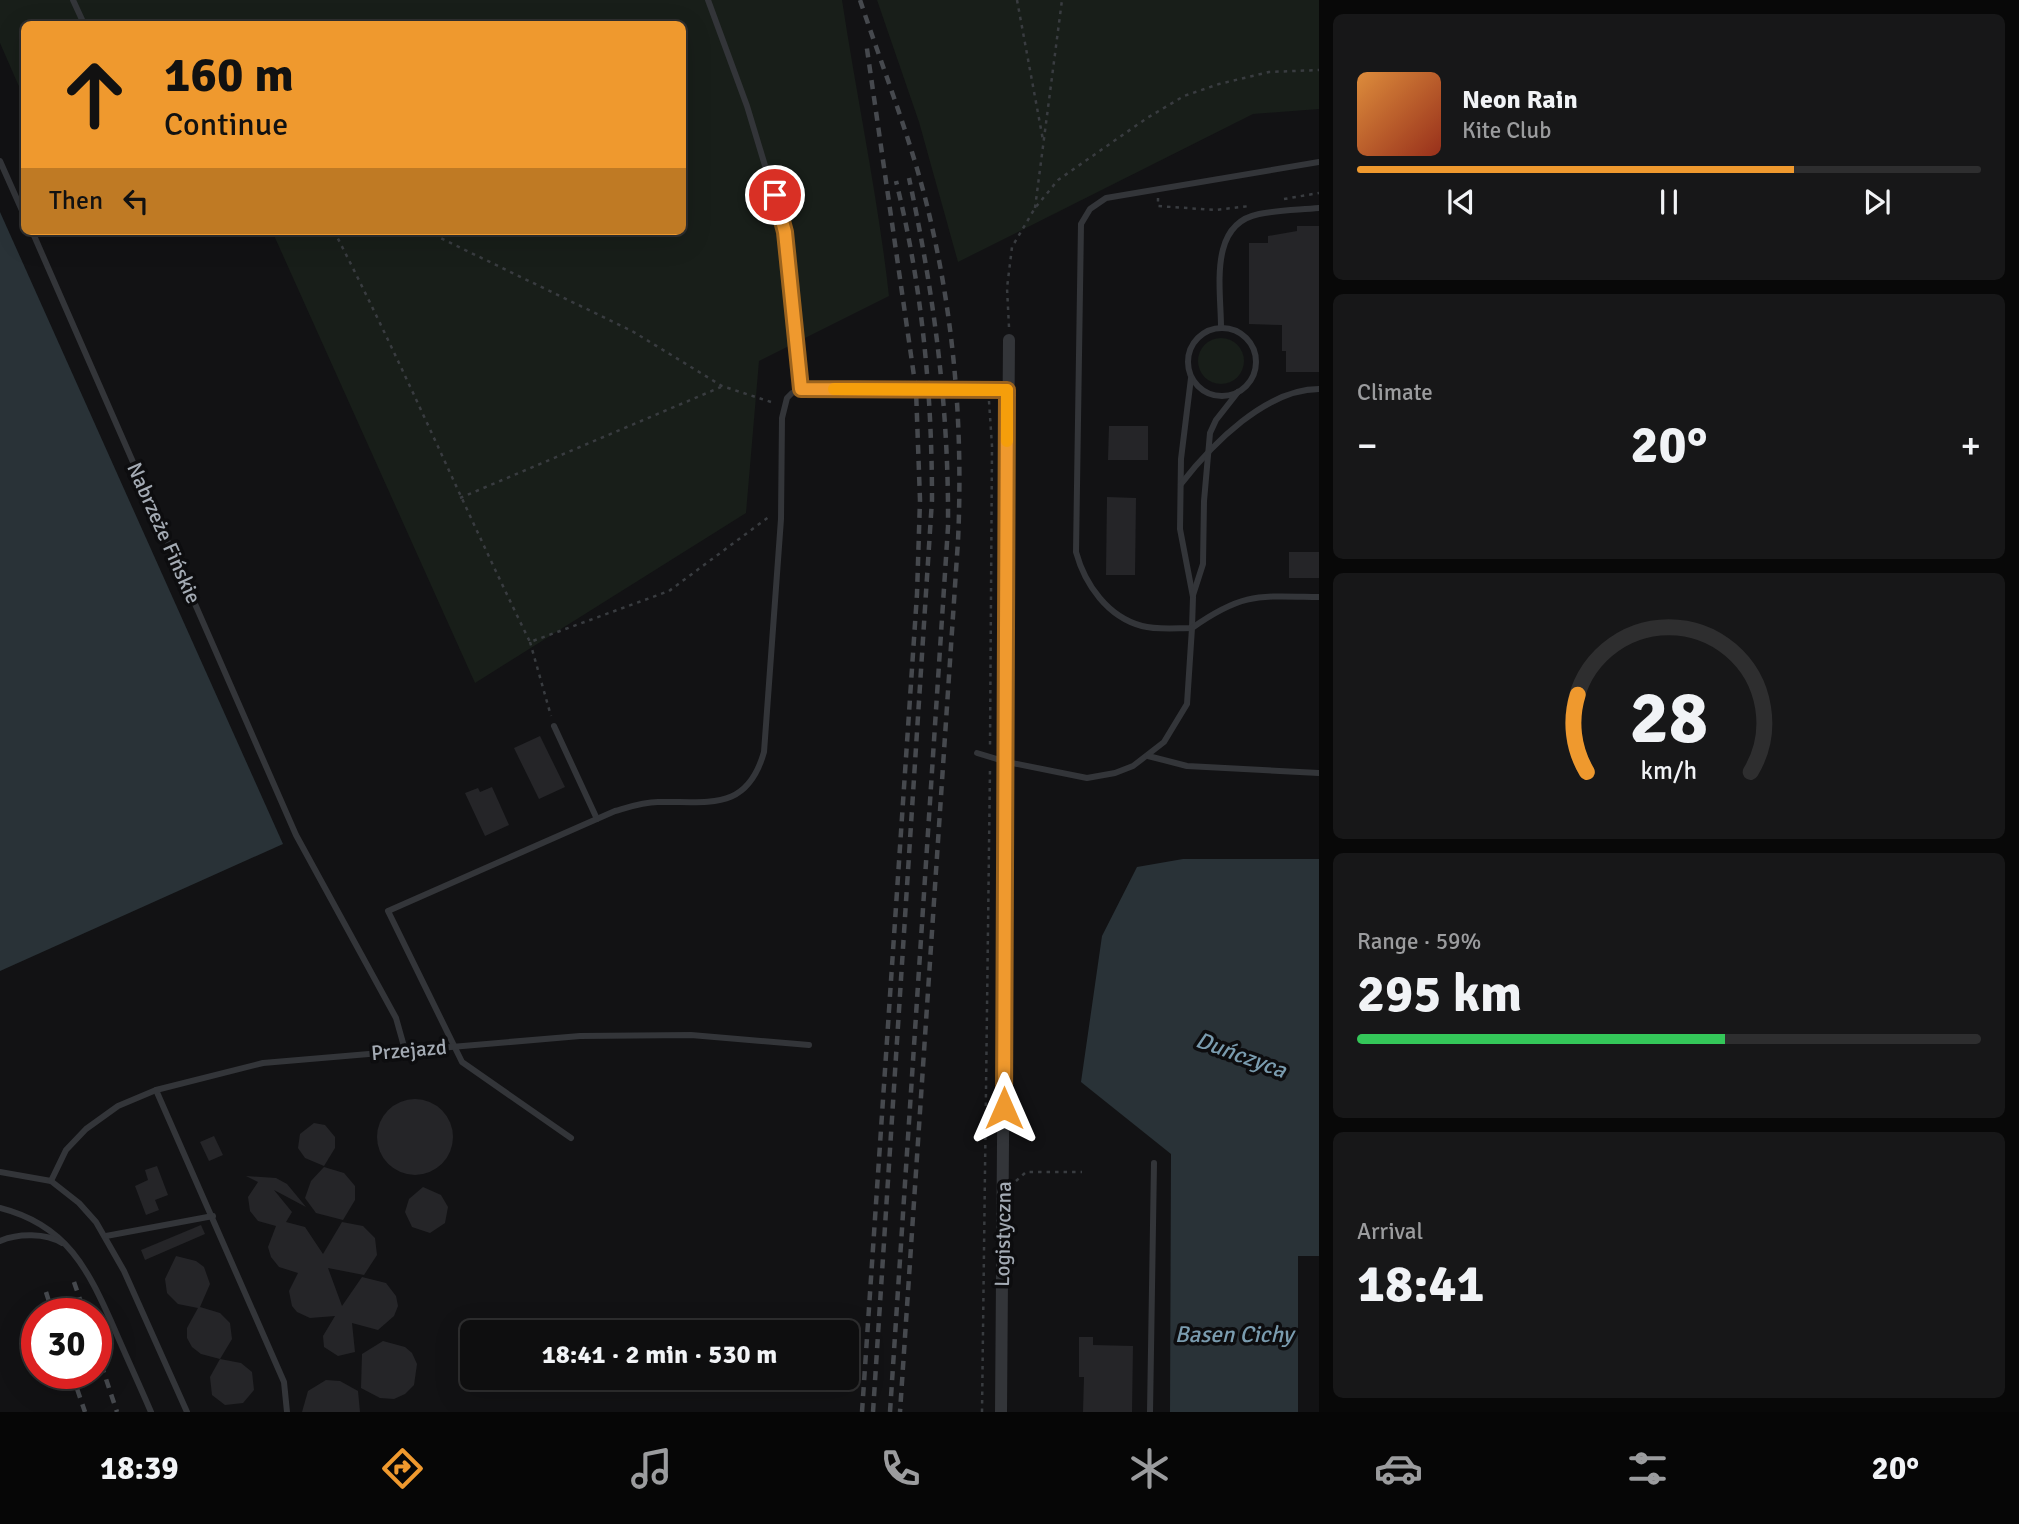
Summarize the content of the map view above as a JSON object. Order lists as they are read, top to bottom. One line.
{"streets":{"street":["Logistyczna"],"lane":["Nabrzeże Fińskie","Przejazd"]},"crossings":[["Nabrzeże Fińskie","Przejazd"]],"water":["Duńczyca","Basen Cichy"],"page":{"turn":["160 m","Continue"],"song":["Neon Rain","Kite Club"],"then":"Then","tile":["Climate",["Range · 59%","295 km"],["Arrival","18:41"]],"heat":["−","20°","+"],"limit":"30","trip":"18:41 · 2 min · 530 m","tabs":["18:39","20°"],"gauge":["28","km/h"]}}
